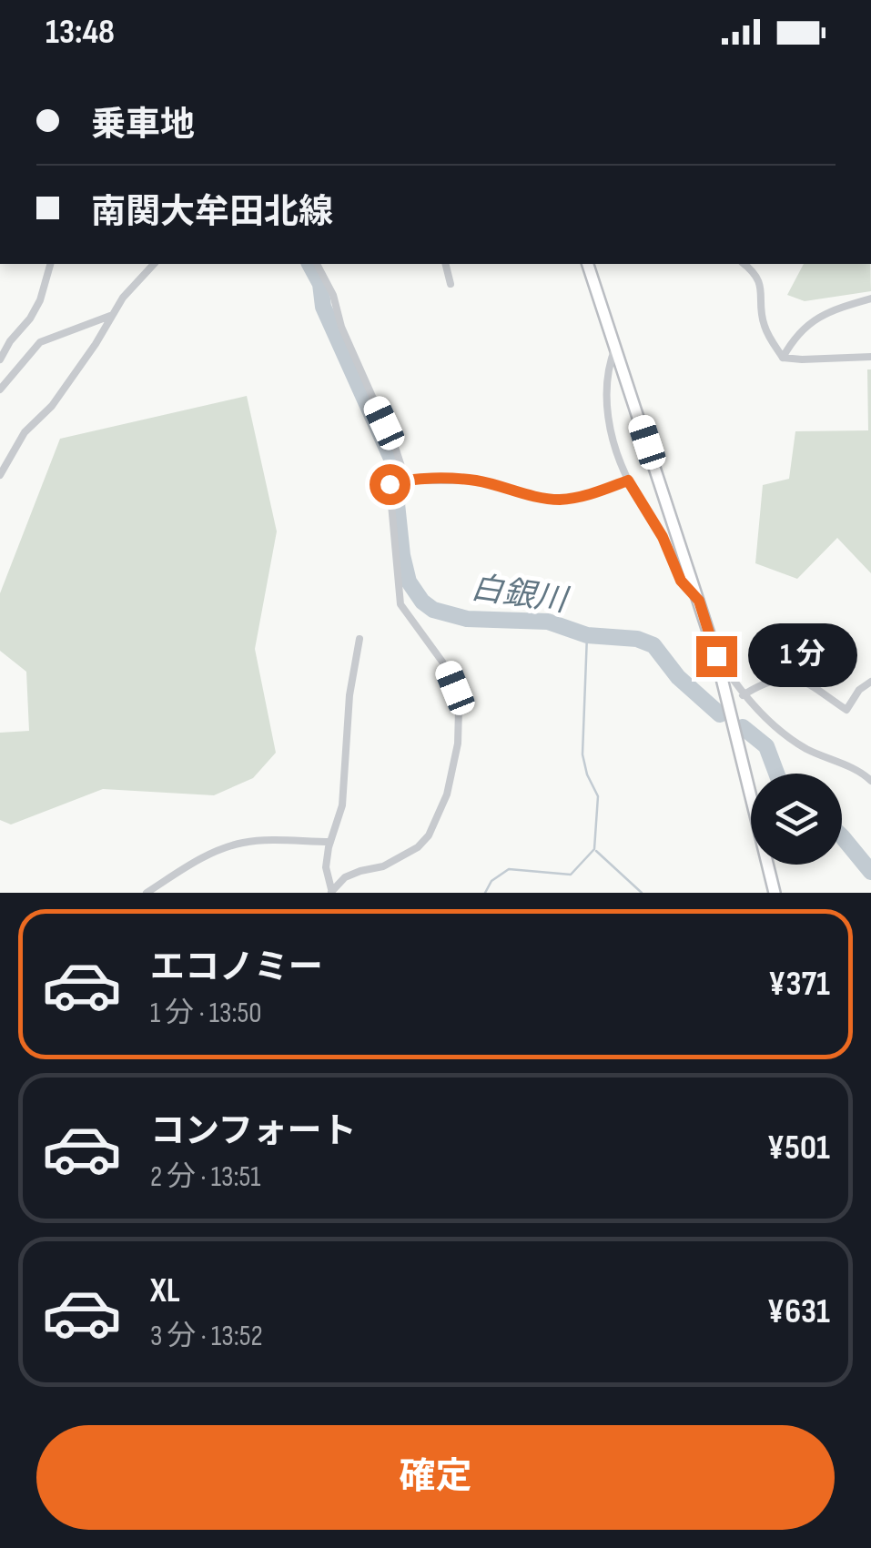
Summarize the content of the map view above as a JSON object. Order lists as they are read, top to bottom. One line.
{"water":["白銀川"],"page":{"status":"13:48","banner":["乗車地","南関大牟田北線"],"bubble":"1 分","list":[{"name":"エコノミー","note":"1 分 · 13:50","value":"¥371"},{"name":"コンフォート","note":"2 分 · 13:51","value":"¥501"},{"name":"XL","note":"3 分 · 13:52","value":"¥631"}],"buttons":"確定"}}
